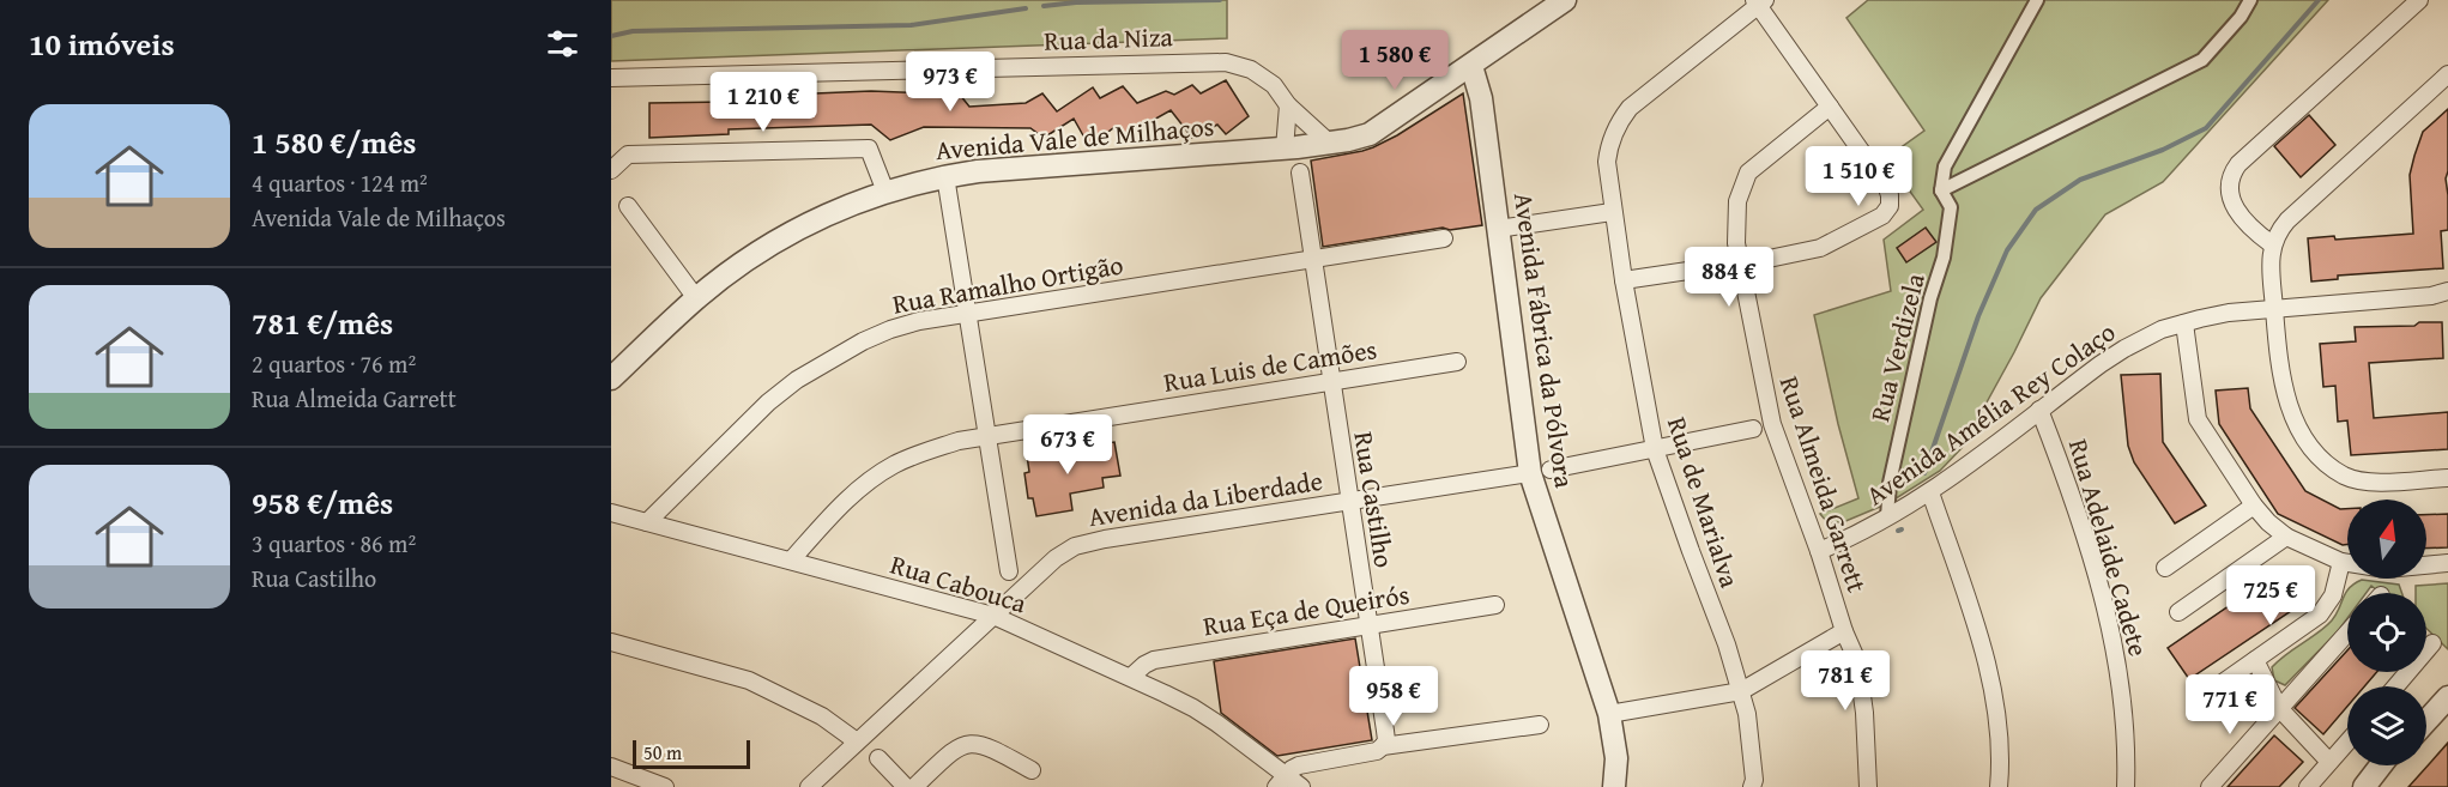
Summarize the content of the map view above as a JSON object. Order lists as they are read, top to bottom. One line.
{"streets":{"street":["Rua da Niza","Avenida Vale de Milhaços","Rua Ramalho Ortigão","Avenida Fábrica da Pólvora","Rua Verdizela","Rua Luis de Camões","Avenida Amélia Rey Colaço","Rua Almeida Garrett","Avenida da Liberdade","Rua Castilho","Rua de Marialva","Rua Adelaide Cadete","Rua Cabouca","Rua Eça de Queirós"]},"crossings":[["Rua da Niza","Avenida Vale de Milhaços"],["Avenida Vale de Milhaços","Avenida Fábrica da Pólvora"],["Rua Ramalho Ortigão","Rua Castilho"],["Rua Ramalho Ortigão","Rua Cabouca"],["Avenida Fábrica da Pólvora","Avenida da Liberdade"],["Rua Verdizela","Avenida Amélia Rey Colaço"],["Rua Luis de Camões","Rua Castilho"],["Rua Luis de Camões","Rua Cabouca"],["Avenida Amélia Rey Colaço","Rua Almeida Garrett"],["Avenida Amélia Rey Colaço","Rua Adelaide Cadete"],["Avenida da Liberdade","Rua Castilho"],["Avenida da Liberdade","Rua de Marialva"],["Avenida da Liberdade","Rua Cabouca"],["Rua Castilho","Rua Eça de Queirós"],["Rua Cabouca","Rua Eça de Queirós"]],"scale_bar":"50 m","north":"top","page":{"heading":"10 imóveis","price":["1 580 €","973 €","1 210 €","1 510 €","884 €","673 €","725 €","781 €","958 €","771 €"],"list":[{"name":"1 580 €/mês","note":"4 quartos · 124 m² · Avenida Vale de Milhaços"},{"name":"781 €/mês","note":"2 quartos · 76 m² · Rua Almeida Garrett"},{"name":"958 €/mês","note":"3 quartos · 86 m² · Rua Castilho"}],"scale":"50 m"}}
